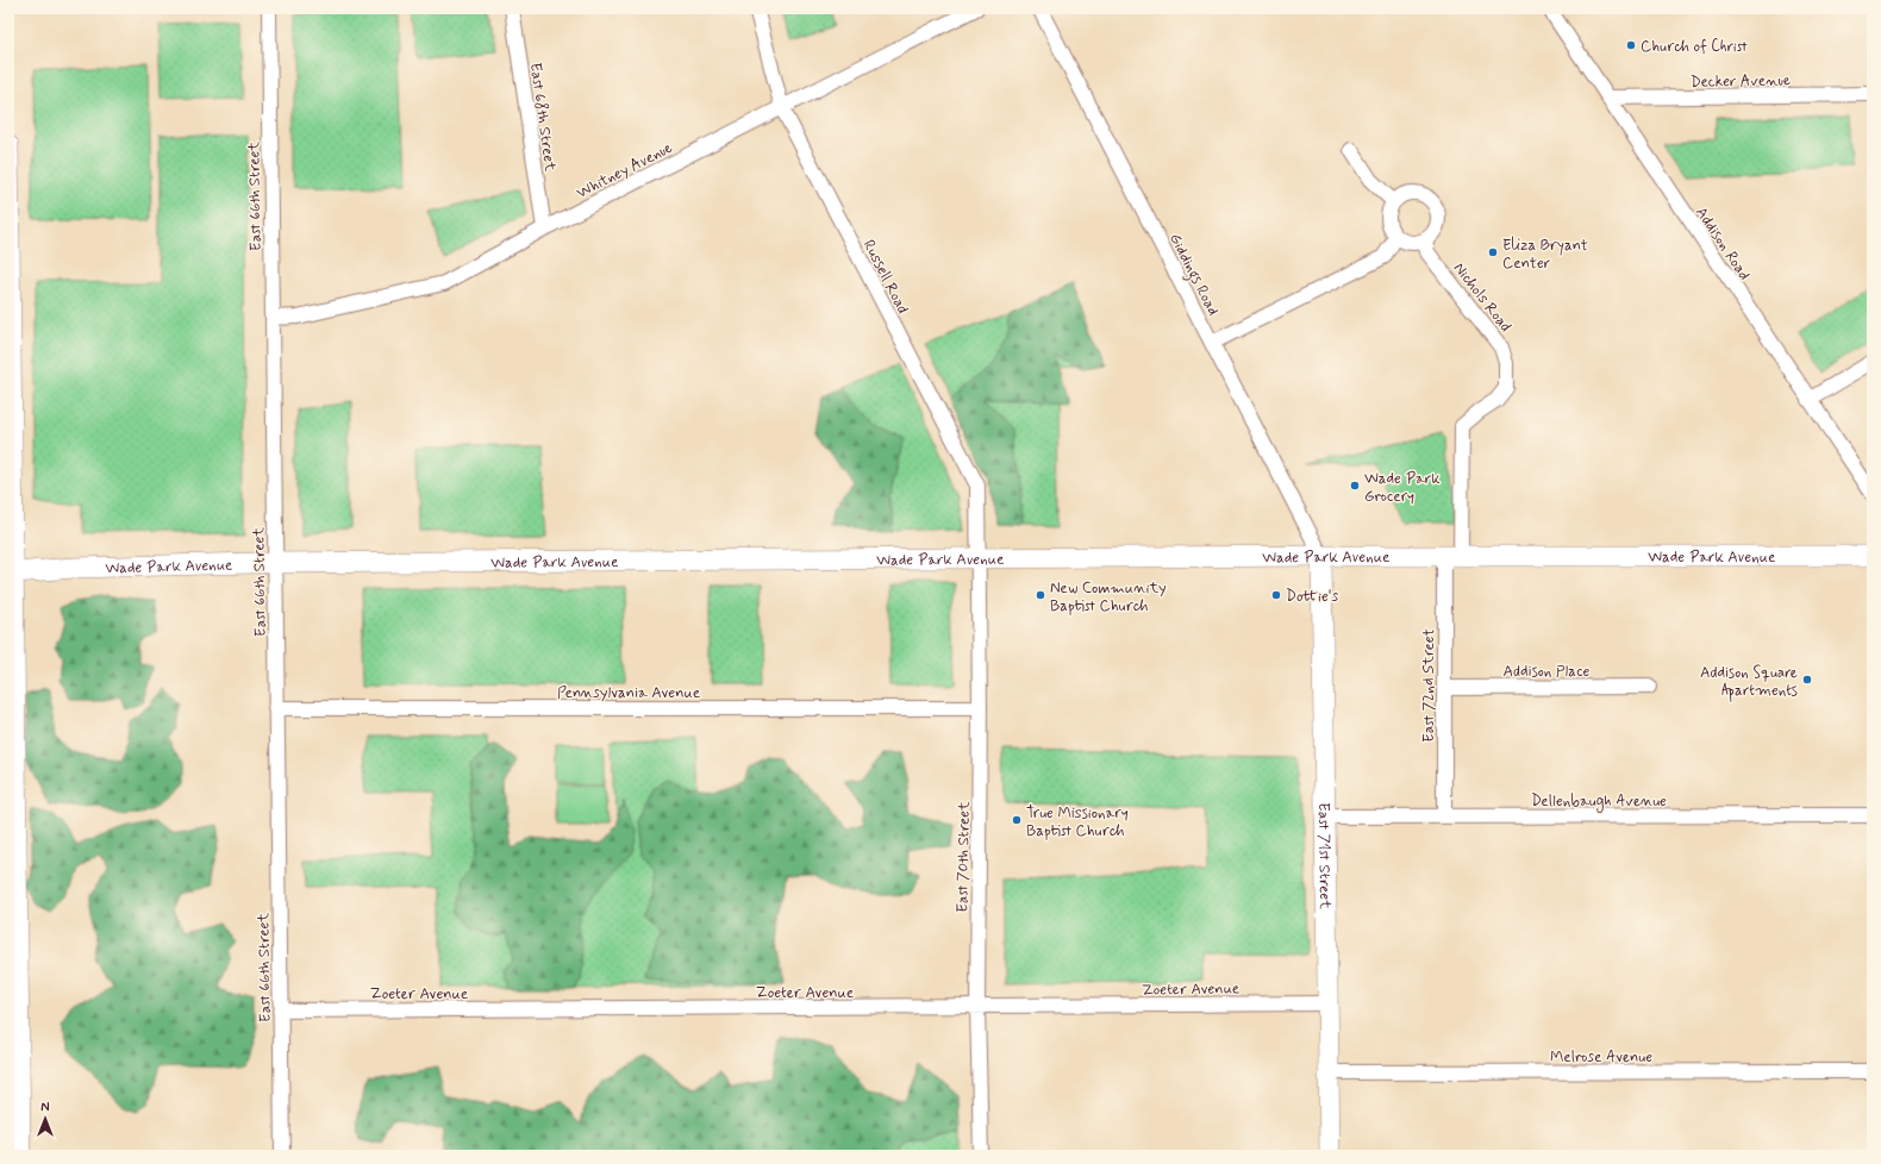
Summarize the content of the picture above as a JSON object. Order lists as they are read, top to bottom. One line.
{"streets":{"street":["Decker Avenue","East 68th Street","Whitney Avenue","East 66th Street","Addison Road","Giddings Road","Russell Road","Nichols Road","Wade Park Avenue","Addison Place","East 72nd Street","Pennsylvania Avenue","Dellenbaugh Avenue","East 71st Street","East 70th Street","Zoeter Avenue","Melrose Avenue"]},"crossings":[["Decker Avenue","Addison Road"],["East 68th Street","Whitney Avenue"],["Whitney Avenue","East 66th Street"],["Whitney Avenue","Russell Road"],["East 66th Street","Wade Park Avenue"],["East 66th Street","Pennsylvania Avenue"],["East 66th Street","Zoeter Avenue"],["Giddings Road","Wade Park Avenue"],["Giddings Road","East 71st Street"],["Russell Road","Wade Park Avenue"],["Russell Road","East 70th Street"],["Nichols Road","Wade Park Avenue"],["Nichols Road","East 72nd Street"],["Wade Park Avenue","East 72nd Street"],["Wade Park Avenue","East 71st Street"],["Wade Park Avenue","East 70th Street"],["Addison Place","East 72nd Street"],["East 72nd Street","Dellenbaugh Avenue"],["Pennsylvania Avenue","East 70th Street"],["Dellenbaugh Avenue","East 71st Street"],["East 71st Street","Zoeter Avenue"],["East 71st Street","Melrose Avenue"],["East 70th Street","Zoeter Avenue"]],"places":["Church of Christ","Eliza Bryant Center","Wade Park Grocery","New Community Baptist Church","Dottie's","Addison Square Apartments","True Missionary Baptist Church"],"north":"top"}
